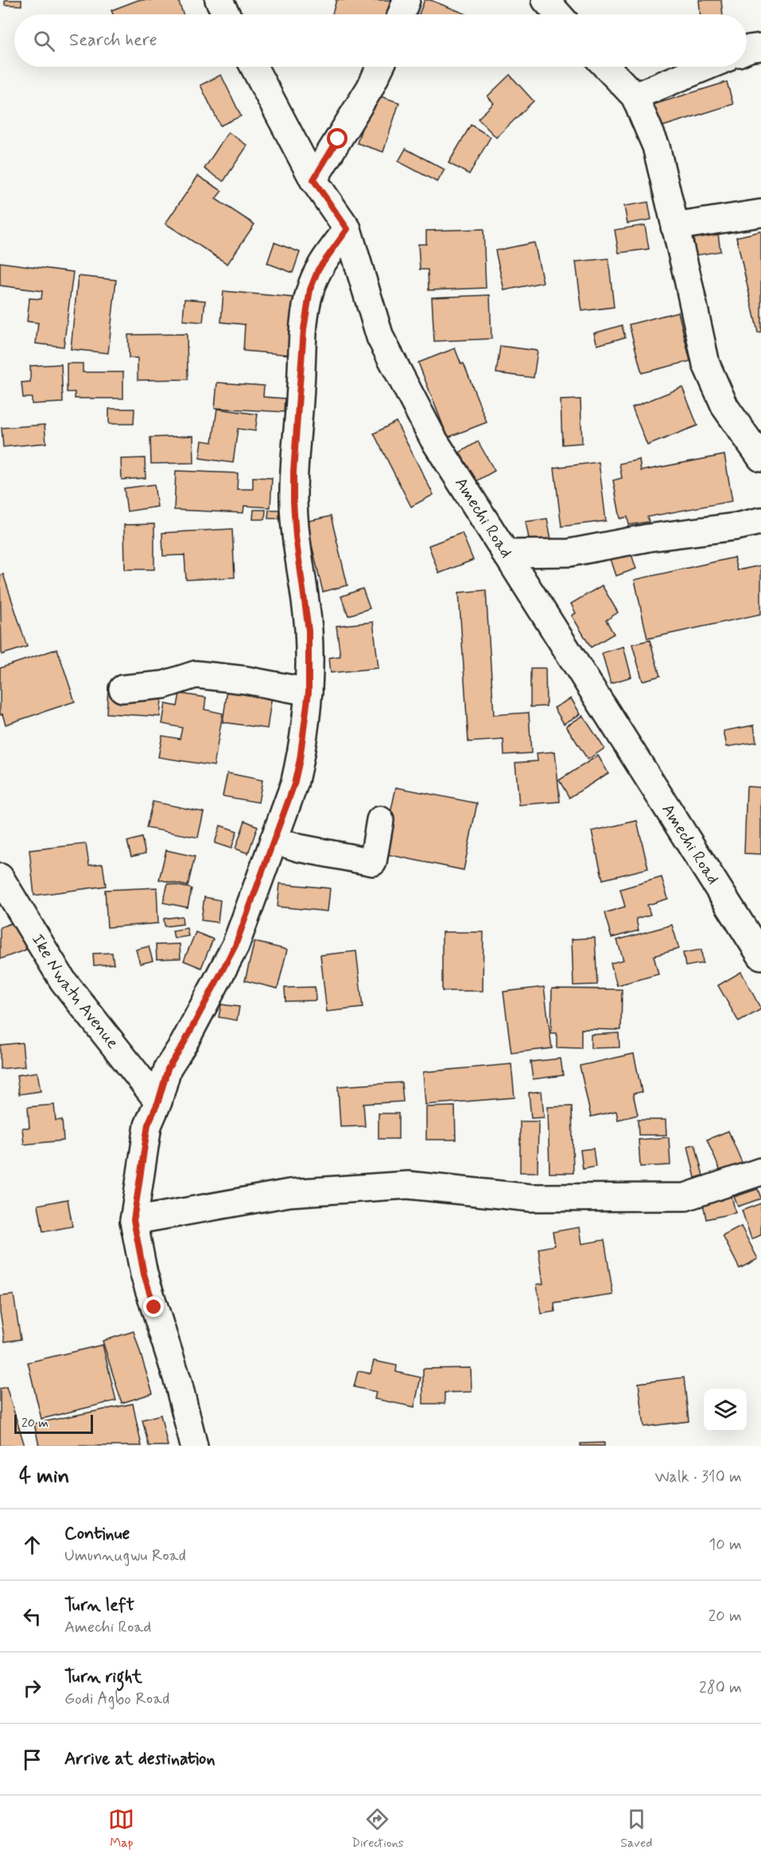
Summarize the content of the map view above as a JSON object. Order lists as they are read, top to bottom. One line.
{"streets":{"street":["Amechi Road","Ike Nwatu Avenue"]},"scale_bar":"20 m","page":{"search":"Search here","scale":"20 m","heading":["4 min","Walk · 310 m"],"list":[["Continue","Umunnugwu Road","10 m"],["Turn left","Amechi Road","20 m"],["Turn right","Godi Agbo Road","280 m"],"Arrive at destination"],"nav":["Map","Directions","Saved"]}}
